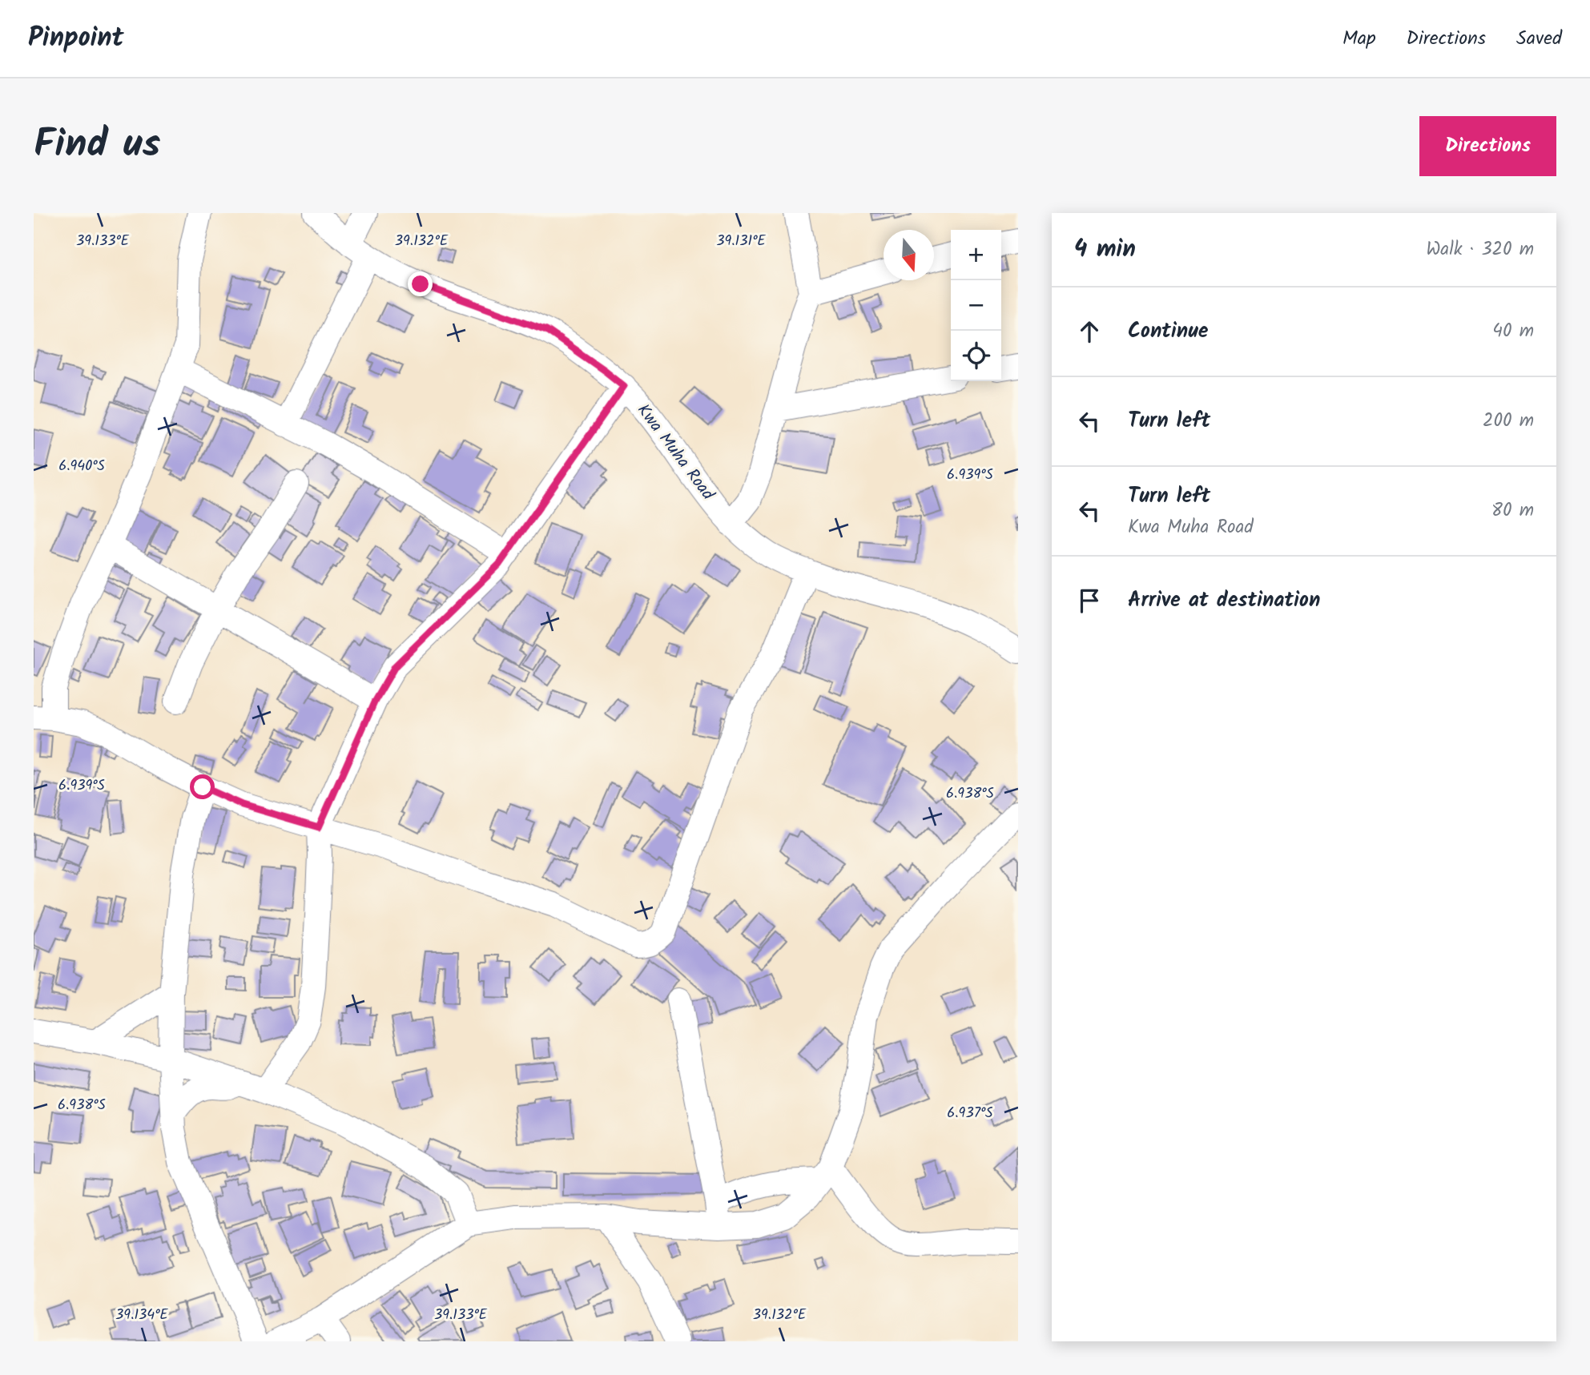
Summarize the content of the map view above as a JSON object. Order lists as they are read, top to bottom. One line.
{"streets":{"street":["Kwa Muha Road"]},"north":"bottom","page":{"header":"Pinpoint","nav":["Map","Directions","Saved"],"title":"Find us","buttons":"Directions","heading":["4 min","Walk · 320 m"],"map_buttons":["+","−"],"list":[["Continue","40 m"],["Turn left","200 m"],["Turn left","Kwa Muha Road","80 m"],"Arrive at destination"]},"coordinates":["39.133°E","39.132°E","39.131°E","6.940°S","6.939°S","6.938°S","6.937°S","39.134°E"]}
